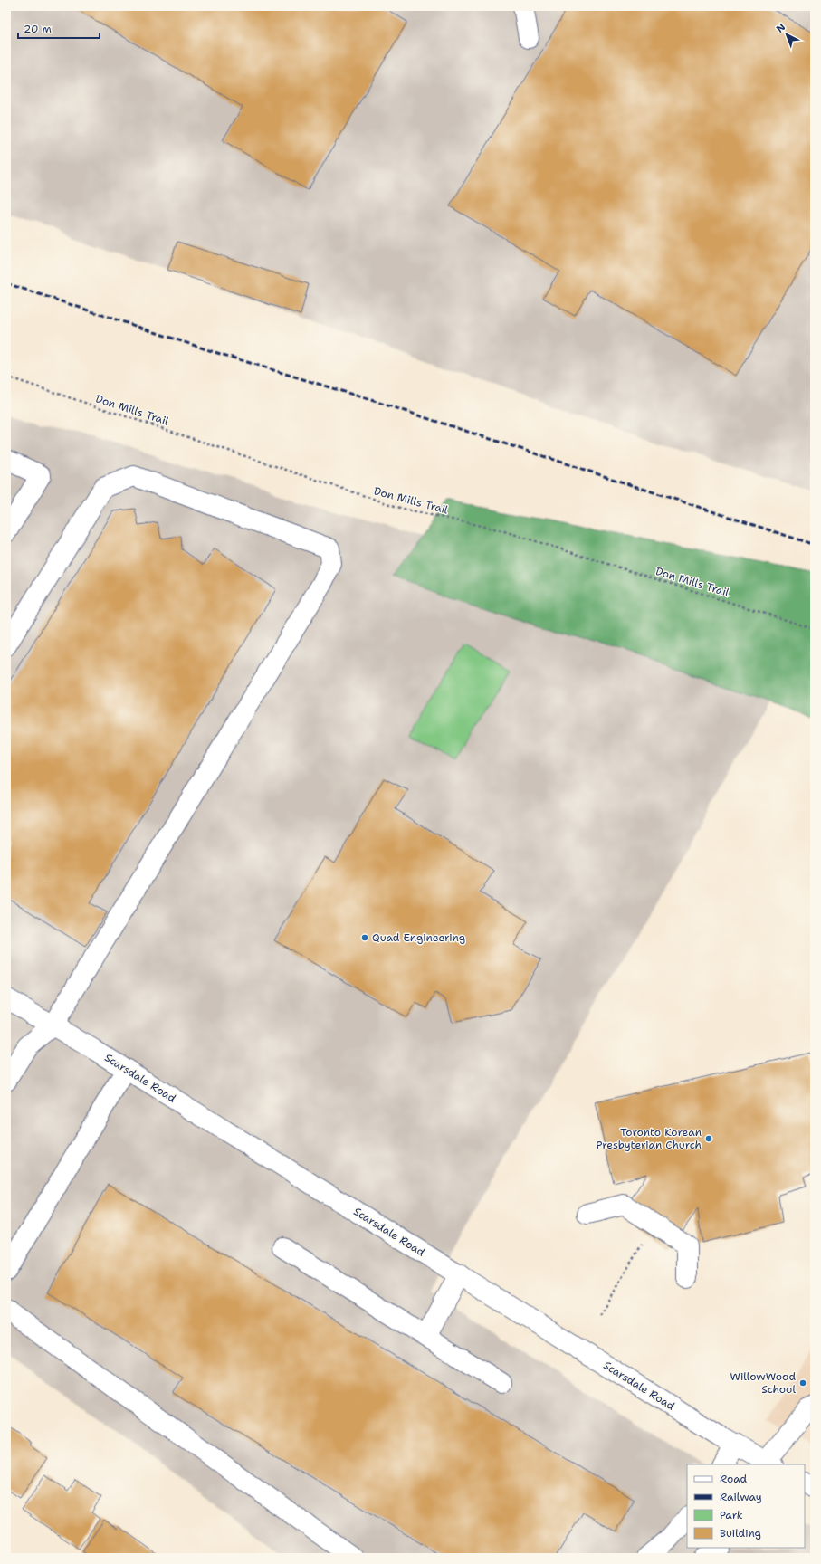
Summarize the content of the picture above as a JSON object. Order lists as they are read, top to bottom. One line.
{"streets":{"street":["Scarsdale Road"],"path":["Don Mills Trail"]},"places":["Quad Engineering","Toronto Korean Presbyterian Church","WillowWood School"],"legend":["Road","Railway","Park","Building"],"scale_bar":"20 m","north":"top left"}
